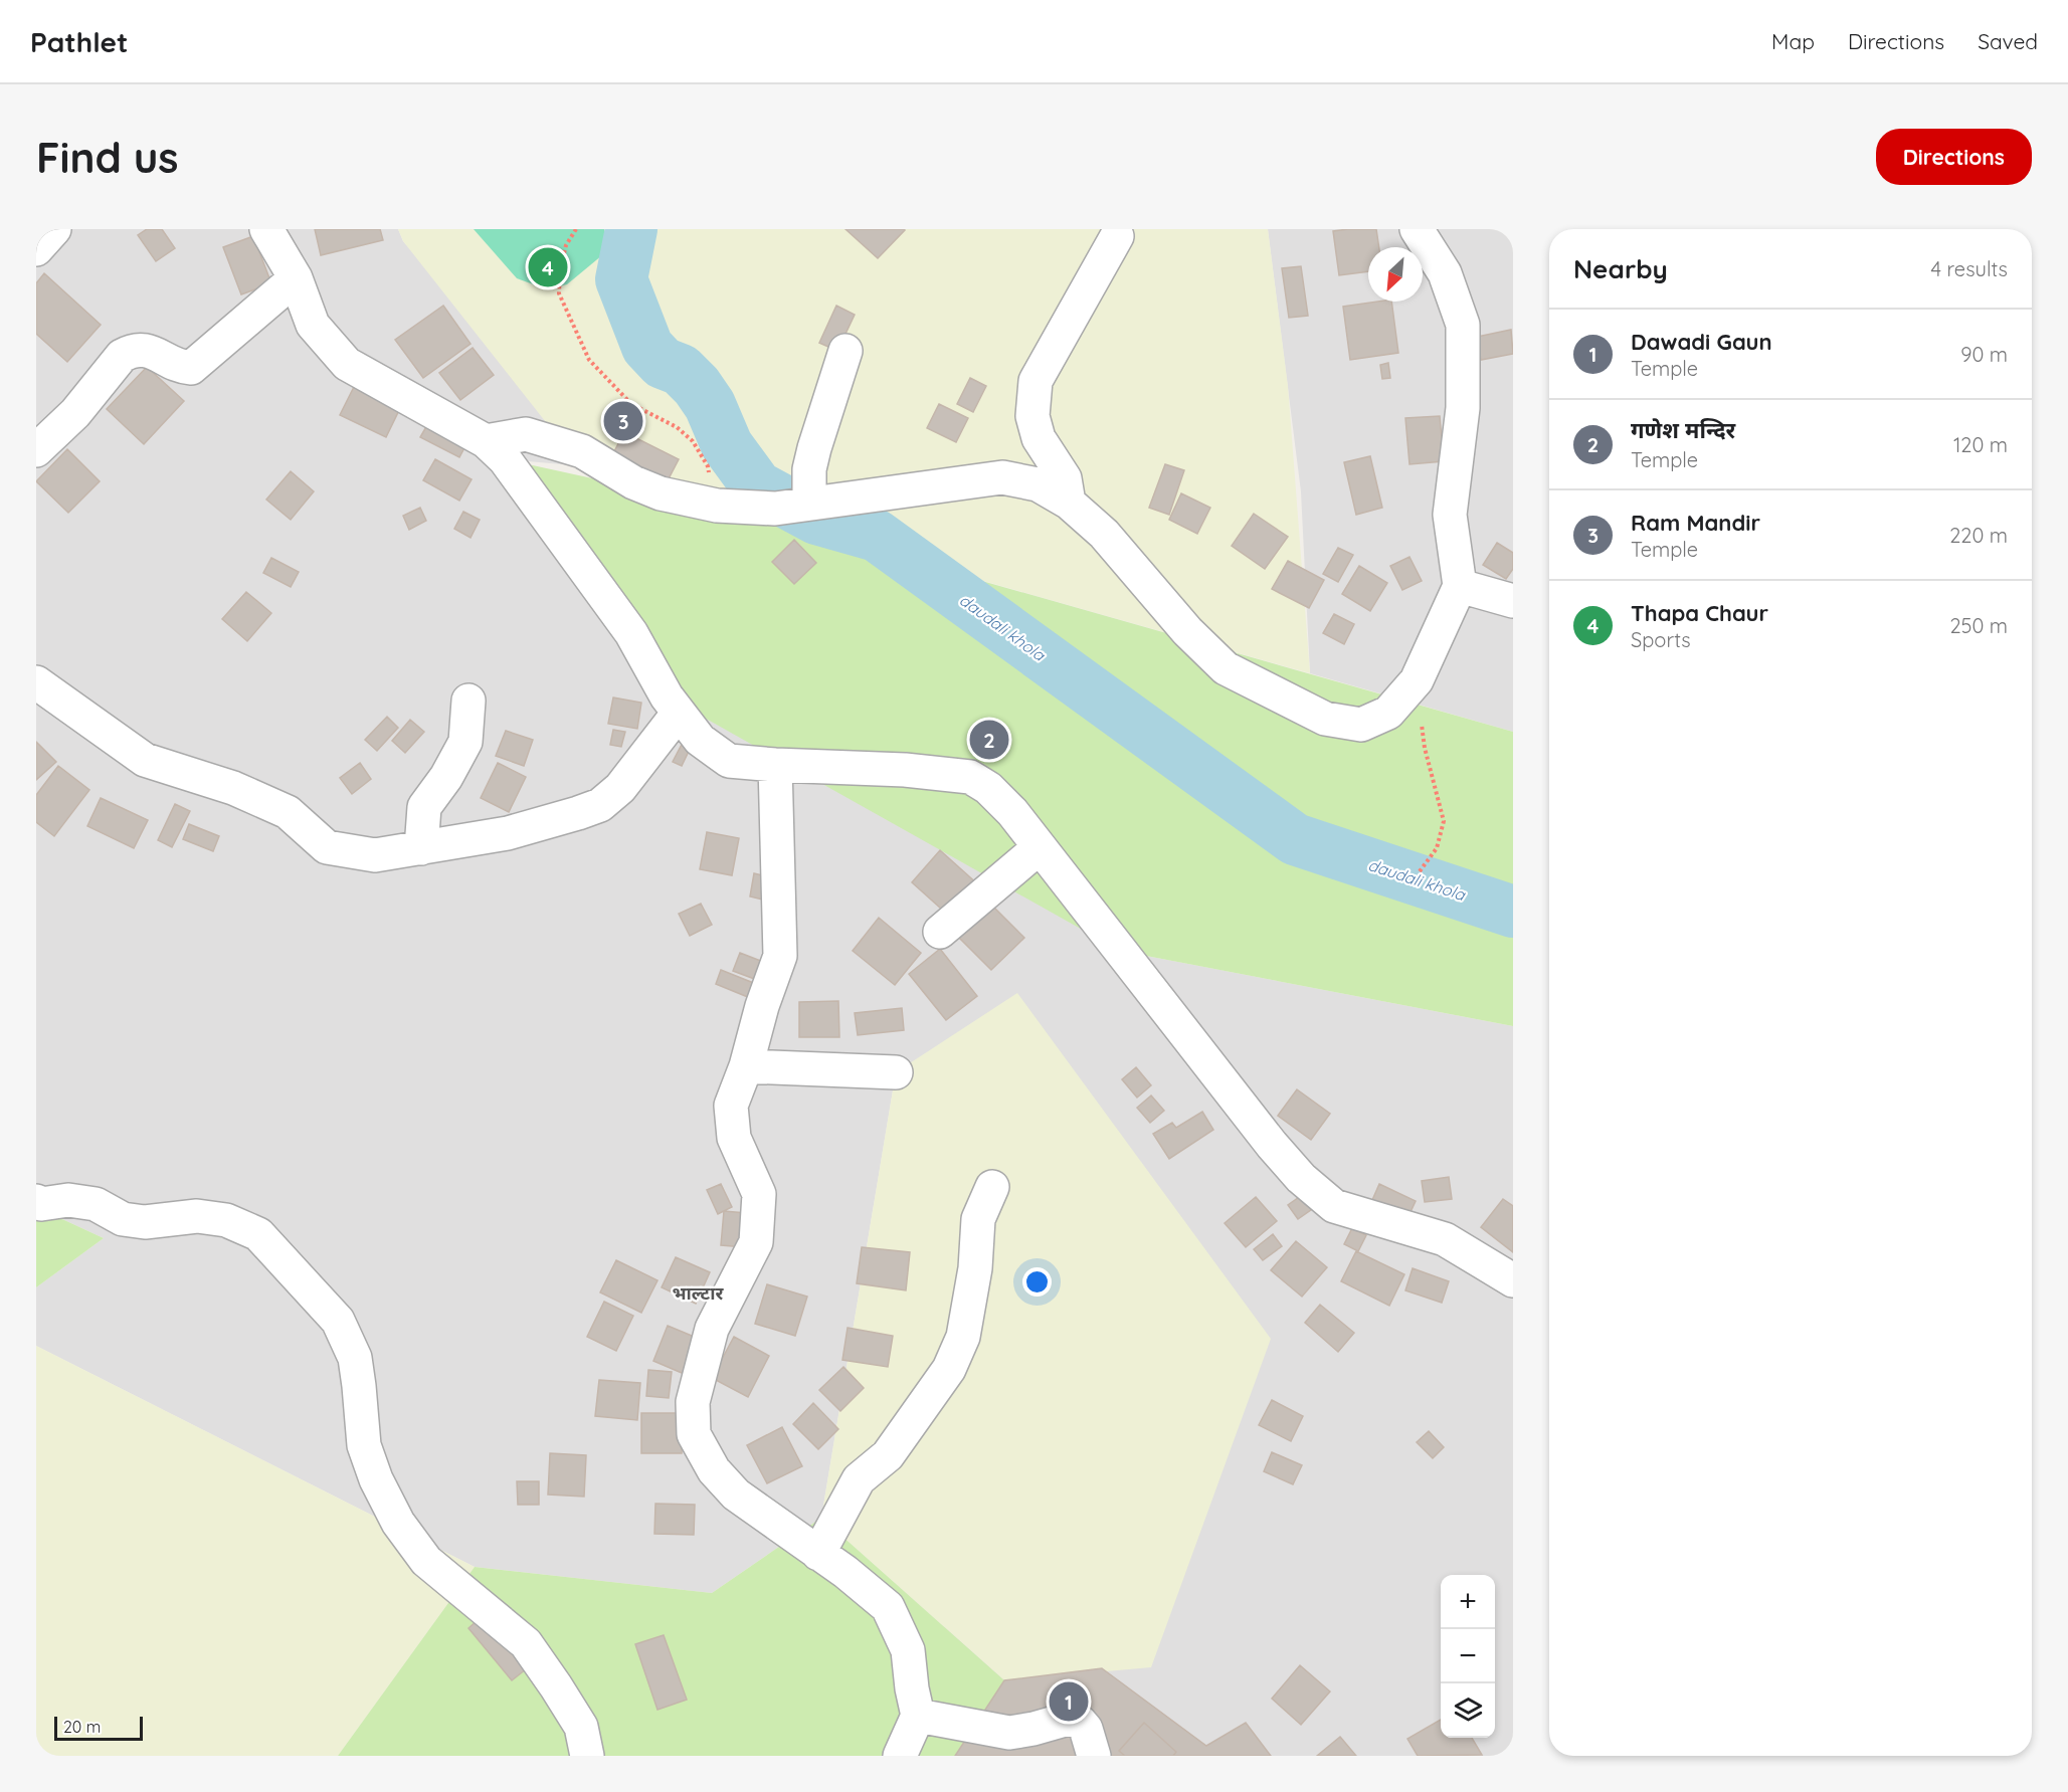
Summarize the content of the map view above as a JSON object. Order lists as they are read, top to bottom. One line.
{"districts":["भाल्टार"],"water":["daudali khola"],"scale_bar":"20 m","north":"bottom left","page":{"header":"Pathlet","nav":["Map","Directions","Saved"],"buttons":"Directions","title":"Find us","heading":["Nearby","4 results"],"pins":["4","3","2","1"],"list":[{"mark":"1","name":"Dawadi Gaun","note":"Temple","value":"90 m"},{"mark":"2","name":"गणेश मन्दिर","note":"Temple","value":"120 m"},{"mark":"3","name":"Ram Mandir","note":"Temple","value":"220 m"},{"mark":"4","name":"Thapa Chaur","note":"Sports","value":"250 m"}],"map_buttons":["+","−"],"scale":"20 m"}}
